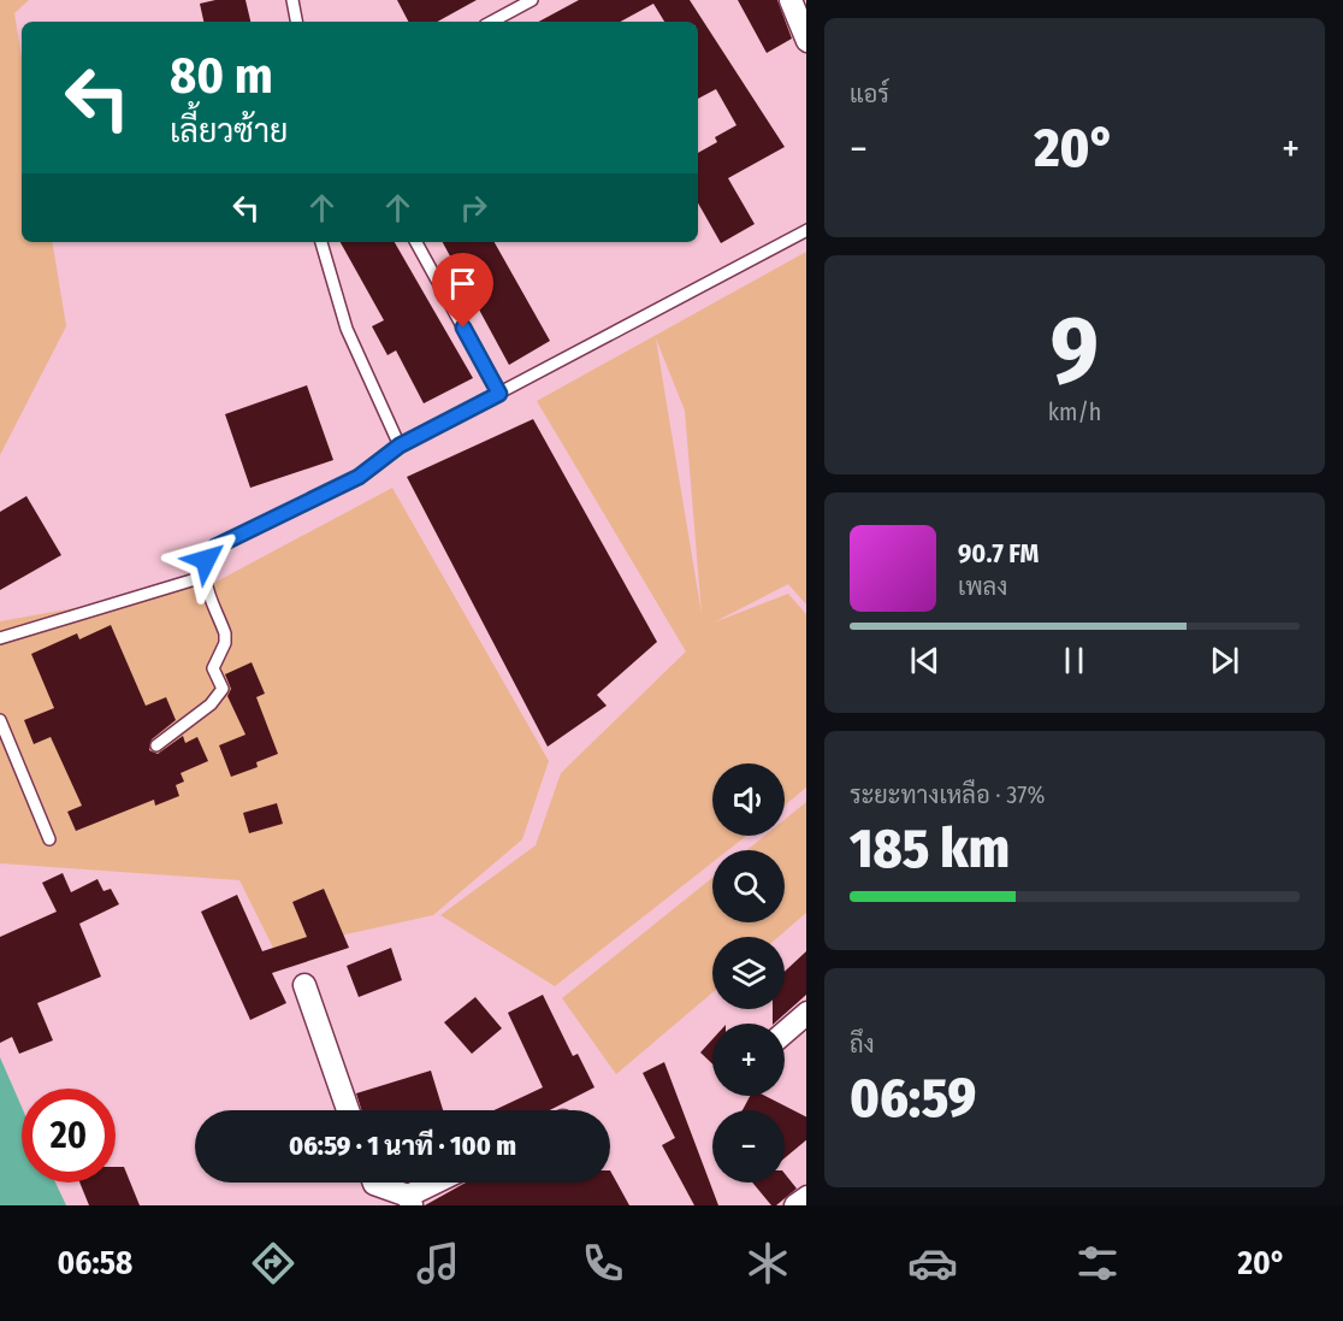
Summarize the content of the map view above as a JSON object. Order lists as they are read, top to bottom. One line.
{"page":{"tile":["แอร์",["9","km/h"],["ระยะทางเหลือ · 37%","185 km"],["ถึง","06:59"]],"turn":["80 m","เลี้ยวซ้าย"],"heat":["−","20°","+"],"song":["90.7 FM","เพลง"],"map_buttons":["+","−"],"limit":"20","trip":"06:59 · 1 นาที · 100 m","tabs":["06:58","20°"]}}
